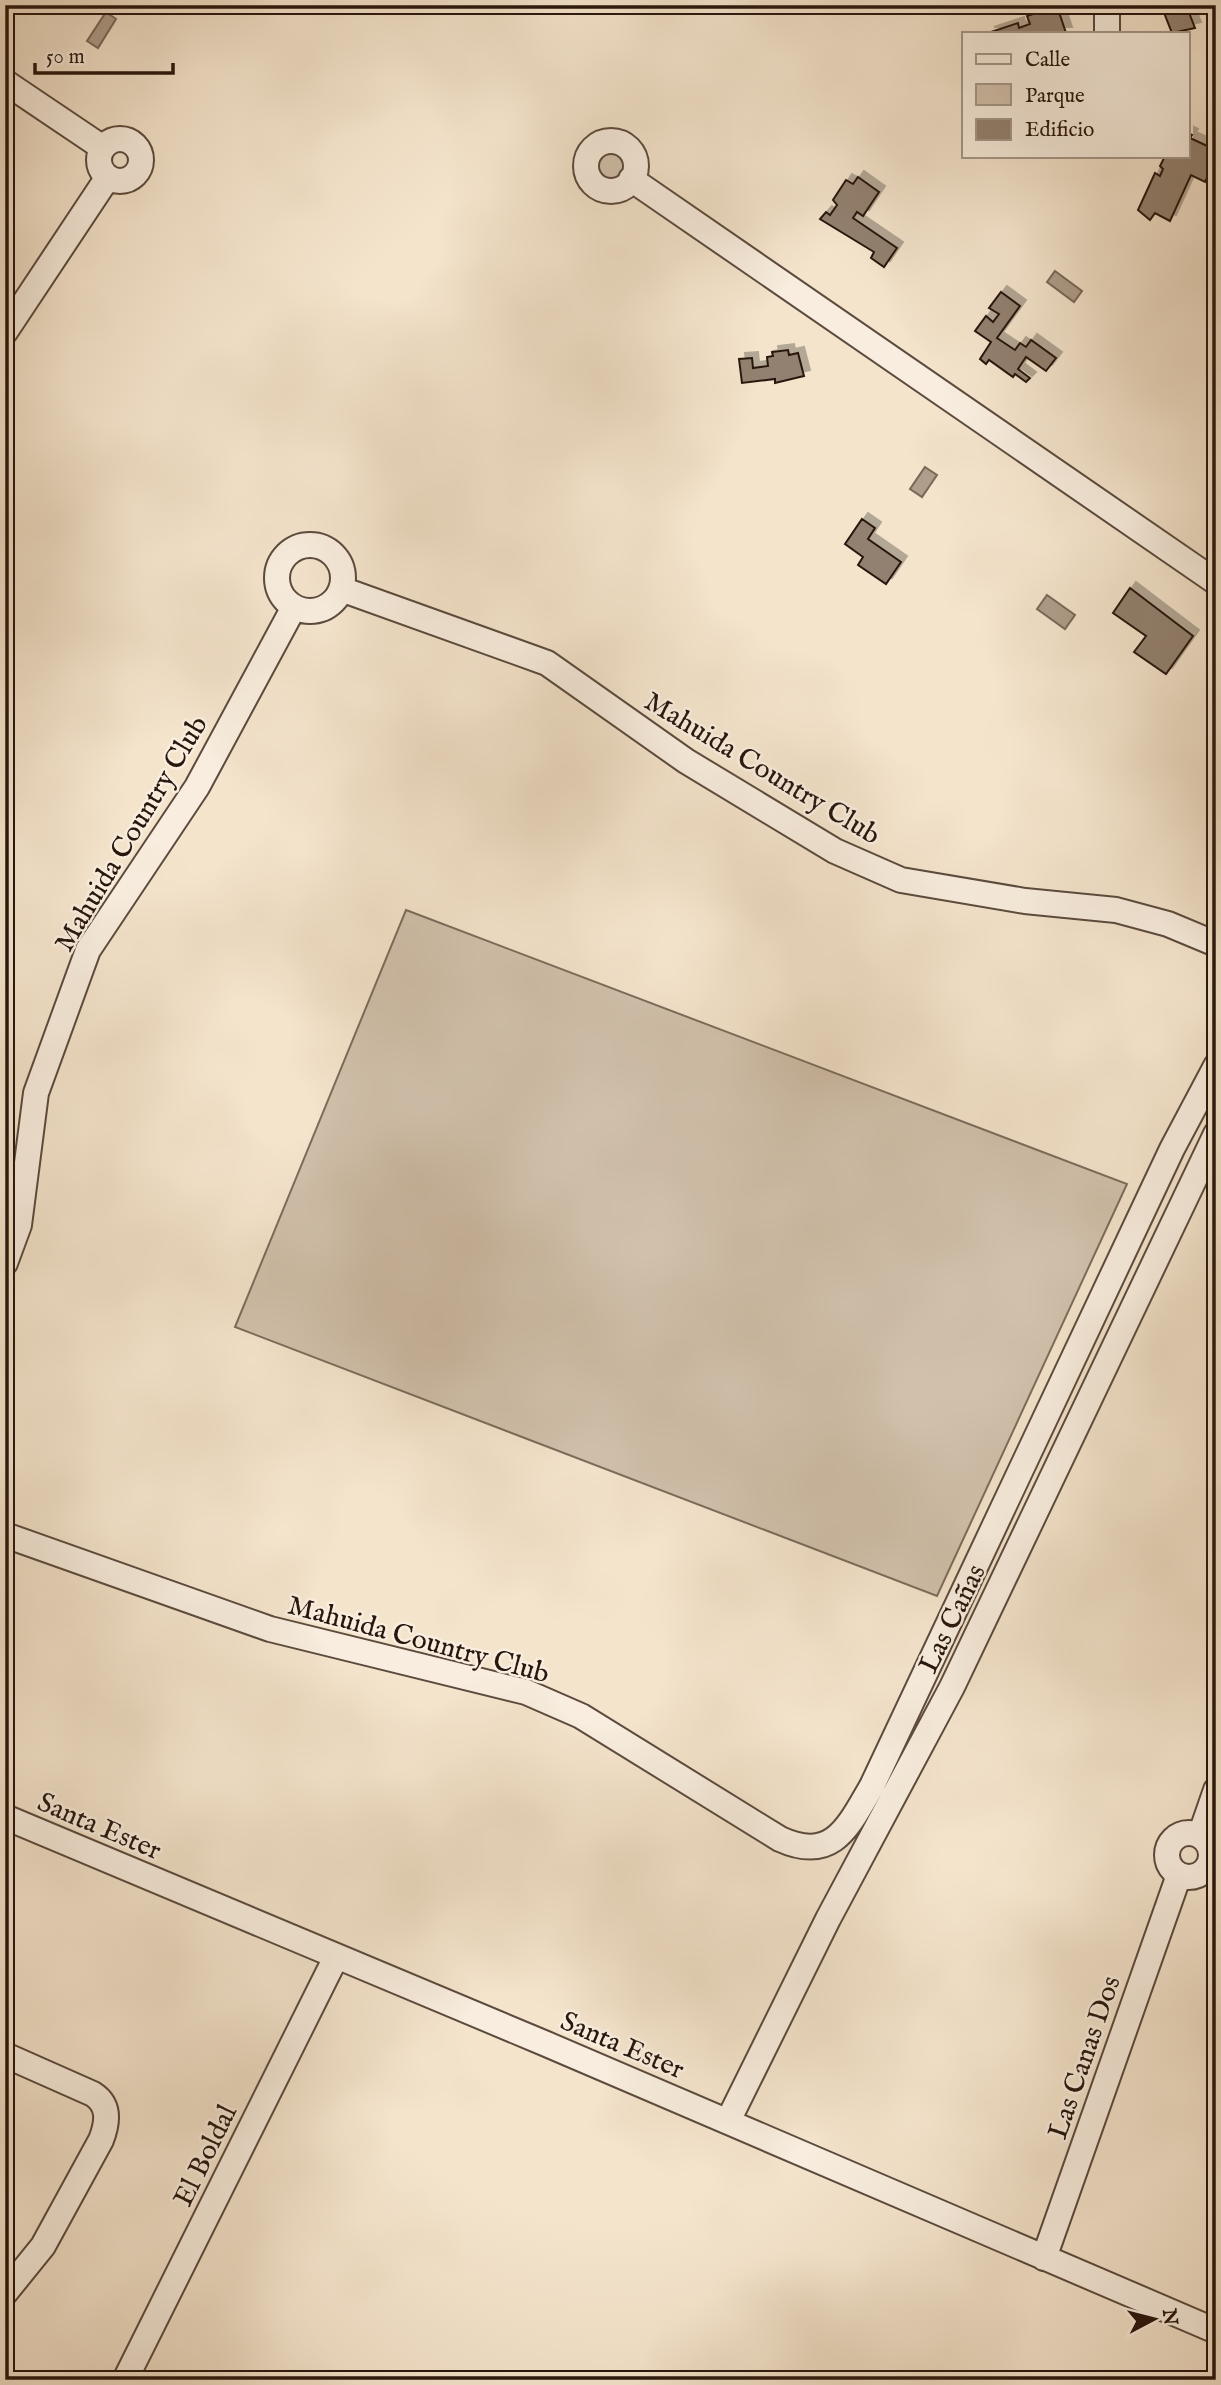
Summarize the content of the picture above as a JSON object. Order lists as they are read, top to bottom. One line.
{"streets":{"street":["Mahuida Country Club","Las Cañas","Santa Ester","Las Canas Dos","El Boldal"]},"crossings":[["Las Cañas","Santa Ester"],["Santa Ester","Las Canas Dos"],["Santa Ester","El Boldal"]],"legend":["Calle","Parque","Edificio"],"scale_bar":"50 m","north":"right"}
